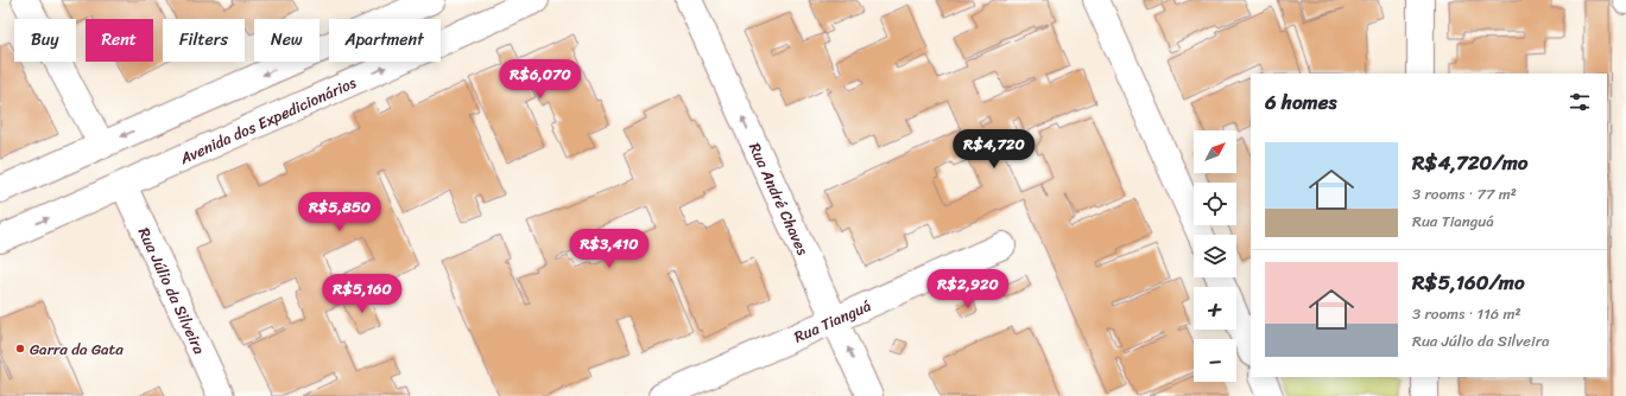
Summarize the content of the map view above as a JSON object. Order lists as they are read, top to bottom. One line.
{"streets":{"street":["Avenida dos Expedicionários","Rua André Chaves","Rua Júlio da Silveira","Rua Tianguá"]},"crossings":[["Avenida dos Expedicionários","Rua Júlio da Silveira"],["Rua André Chaves","Rua Tianguá"]],"one_way":["Rua André Chaves"],"places":["Garra da Gata"],"north":"top right","page":{"chip":["Buy","Rent","Filters","New","Apartment"],"price":["R$6,070","R$4,720","R$5,850","R$3,410","R$2,920","R$5,160"],"heading":"6 homes","map_buttons":["+","−"],"list":[{"name":"R$4,720/mo","note":"3 rooms · 77 m² · Rua Tianguá"},{"name":"R$5,160/mo","note":"3 rooms · 116 m² · Rua Júlio da Silveira"}]}}
